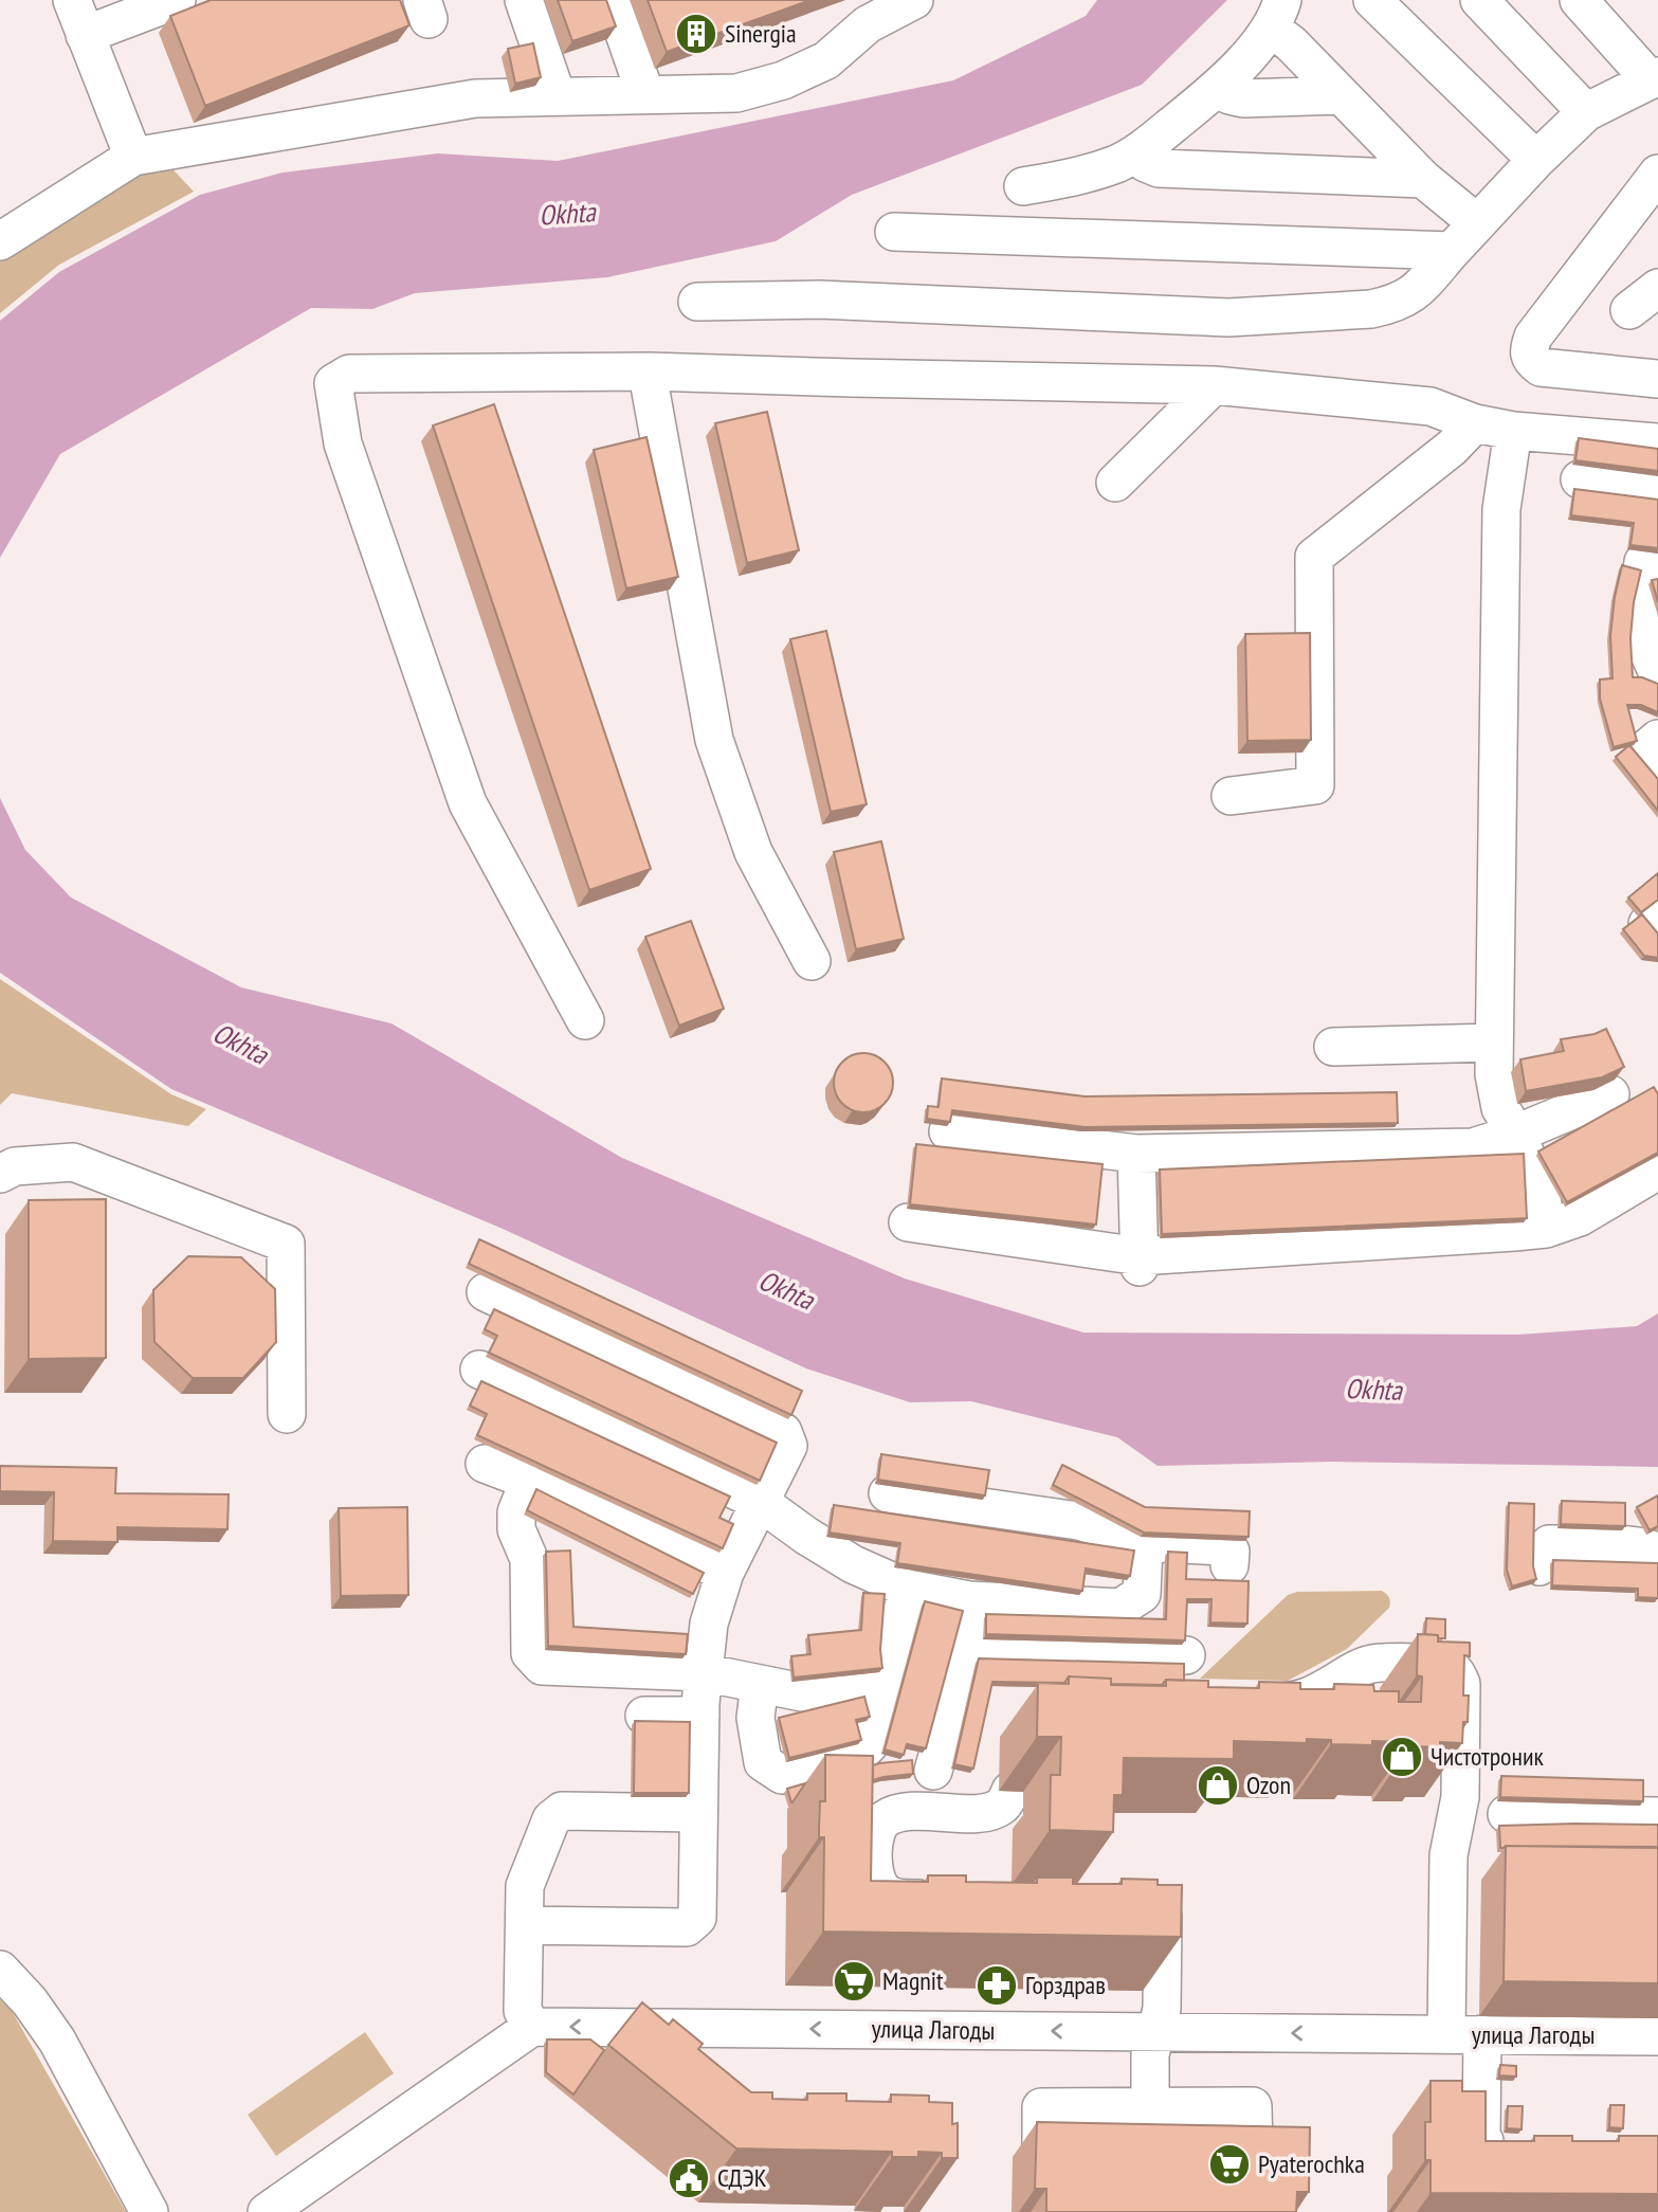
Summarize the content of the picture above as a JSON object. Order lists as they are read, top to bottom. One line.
{"streets":{"street":["улица Лагоды"]},"one_way":["улица Лагоды"],"water":["Okhta"],"places":{"building":["Sinergia"],"shop":["Чистотроник","Ozon"],"supermarket":["Magnit","Pyaterochka"],"pharmacy":["Горздрав"],"public building":["СДЭК"]}}
